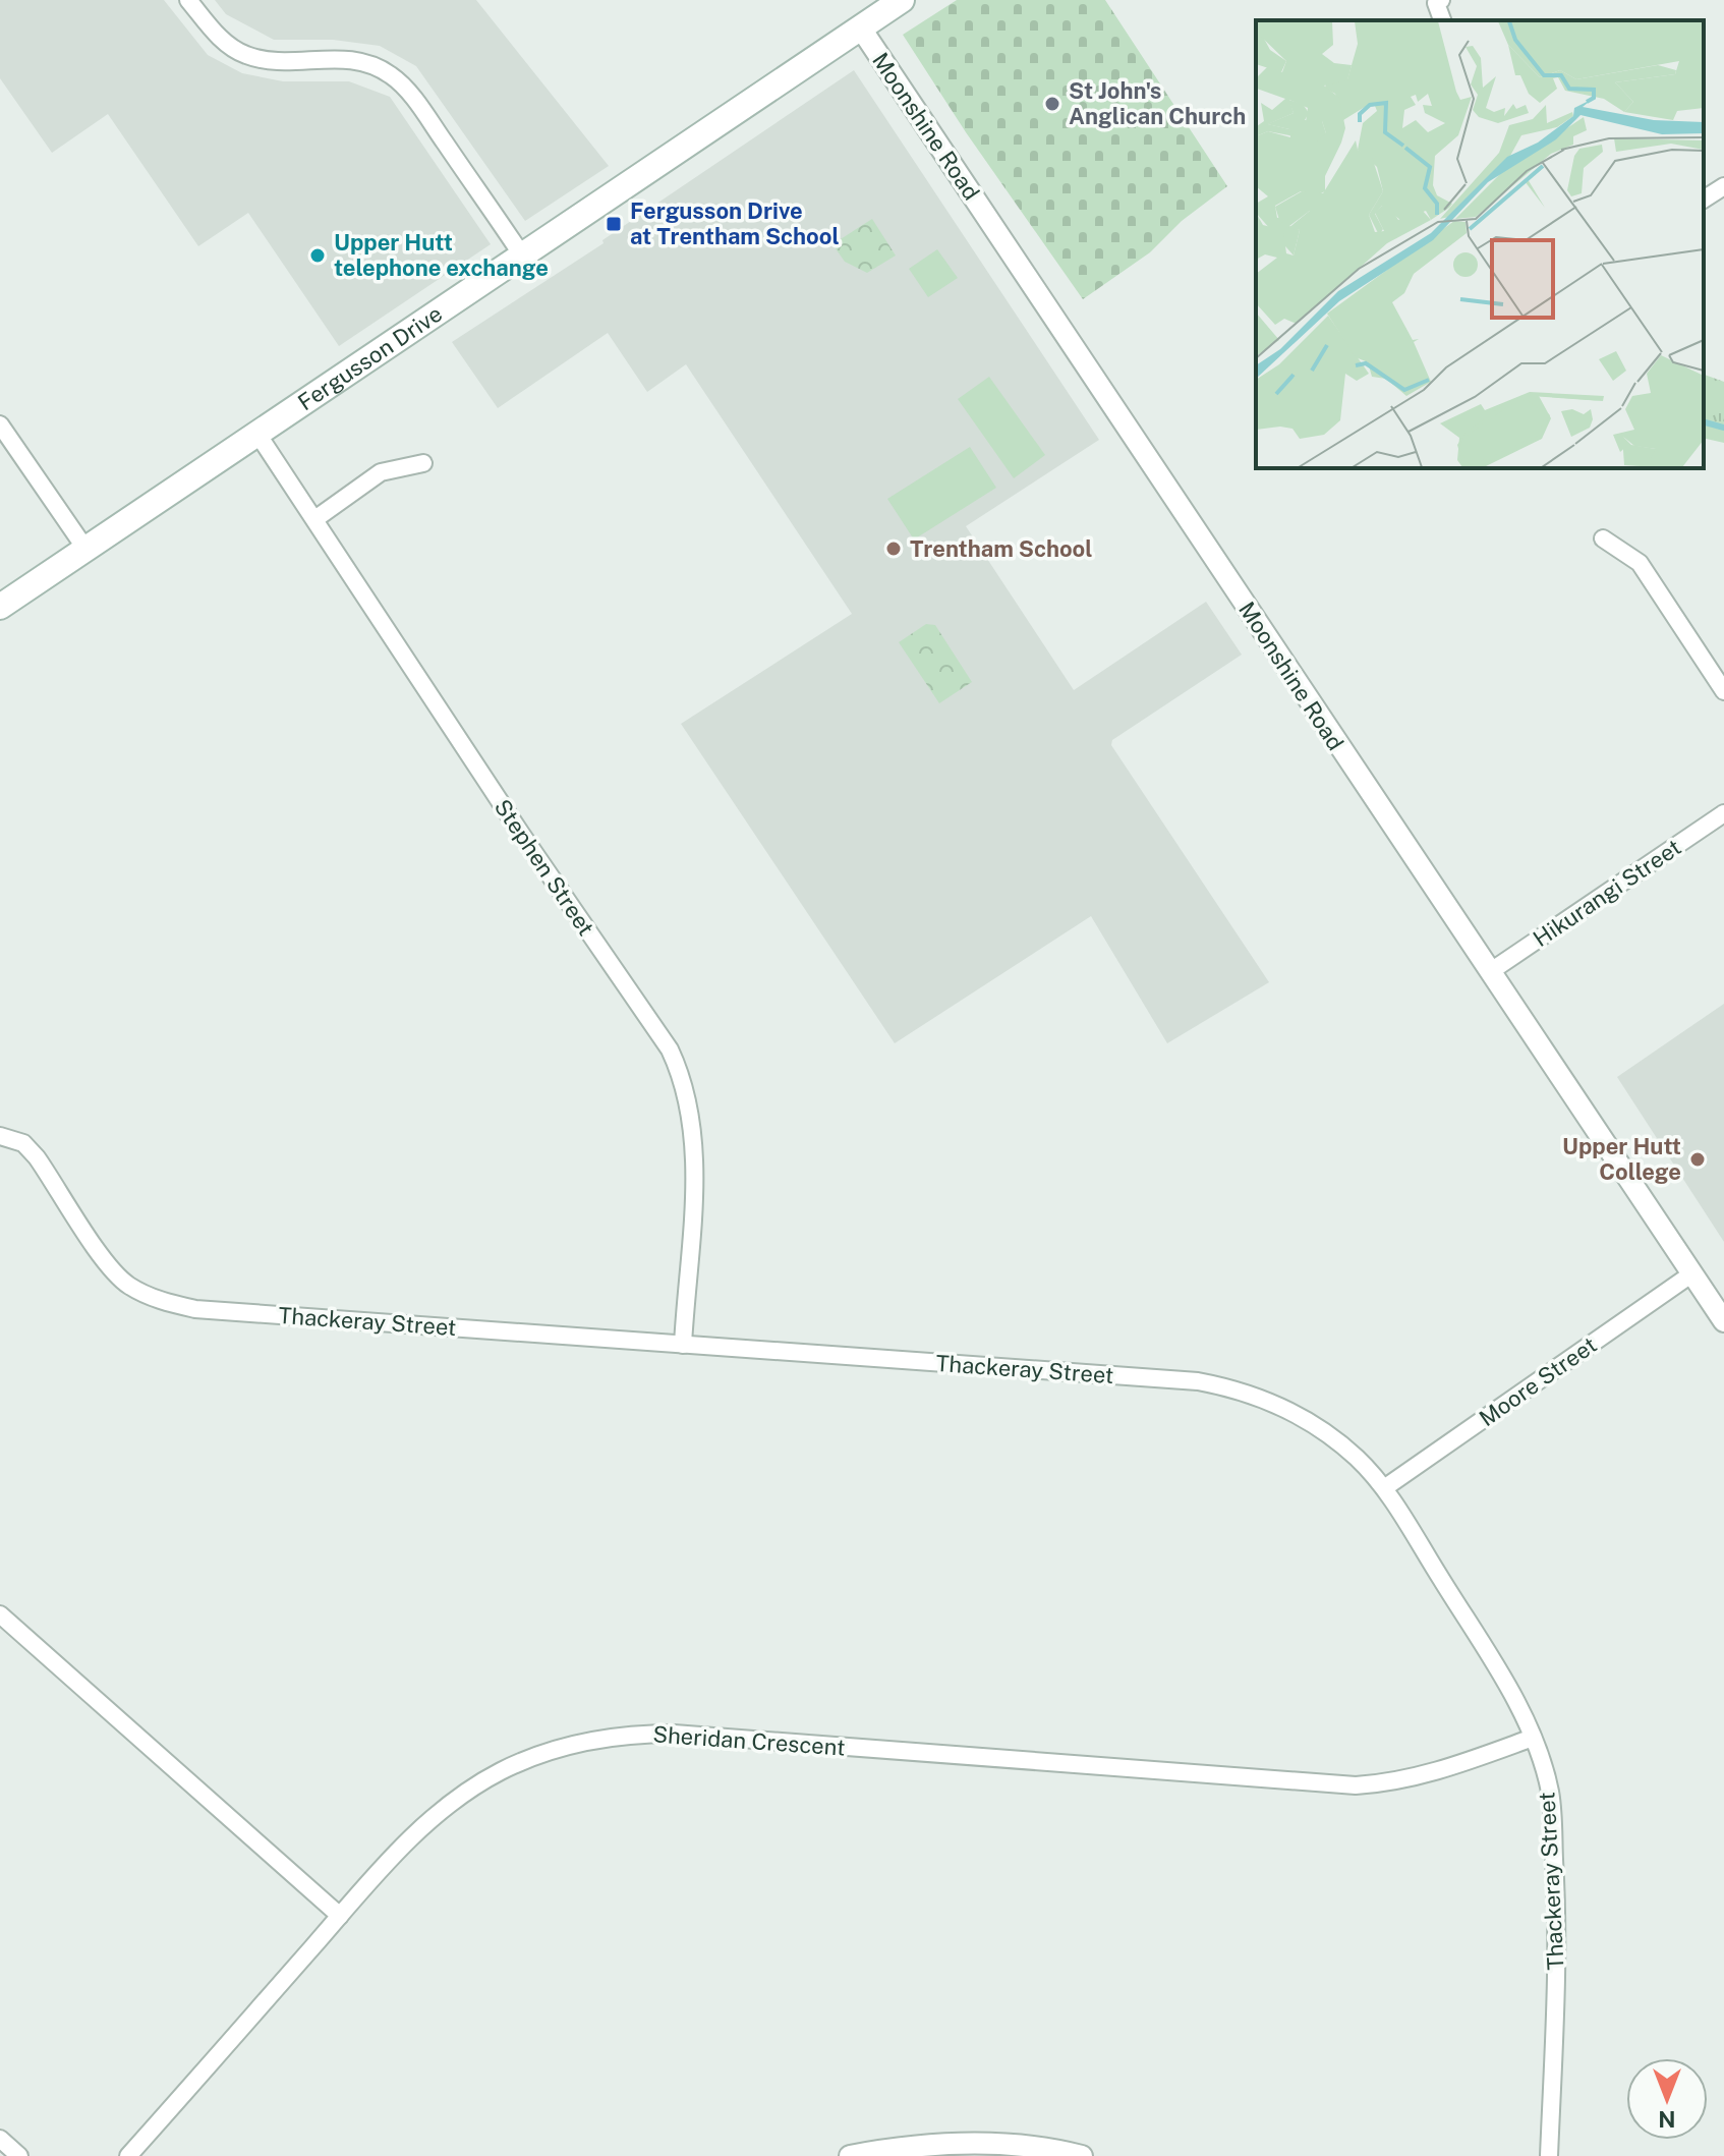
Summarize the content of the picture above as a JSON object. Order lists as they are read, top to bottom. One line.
{"streets":{"main road":["Fergusson Drive"],"street":["Moonshine Road","Stephen Street","Hikurangi Street","Thackeray Street","Moore Street","Sheridan Crescent"]},"crossings":[["Moonshine Road","Fergusson Drive"],["Moonshine Road","Hikurangi Street"],["Moonshine Road","Moore Street"],["Fergusson Drive","Stephen Street"],["Stephen Street","Thackeray Street"],["Thackeray Street","Moore Street"],["Thackeray Street","Sheridan Crescent"]],"places":{"other":["St John's Anglican Church","Upper Hutt telephone exchange","Trentham School","Upper Hutt College"],"transit":["Fergusson Drive at Trentham School"]},"north":"bottom"}
